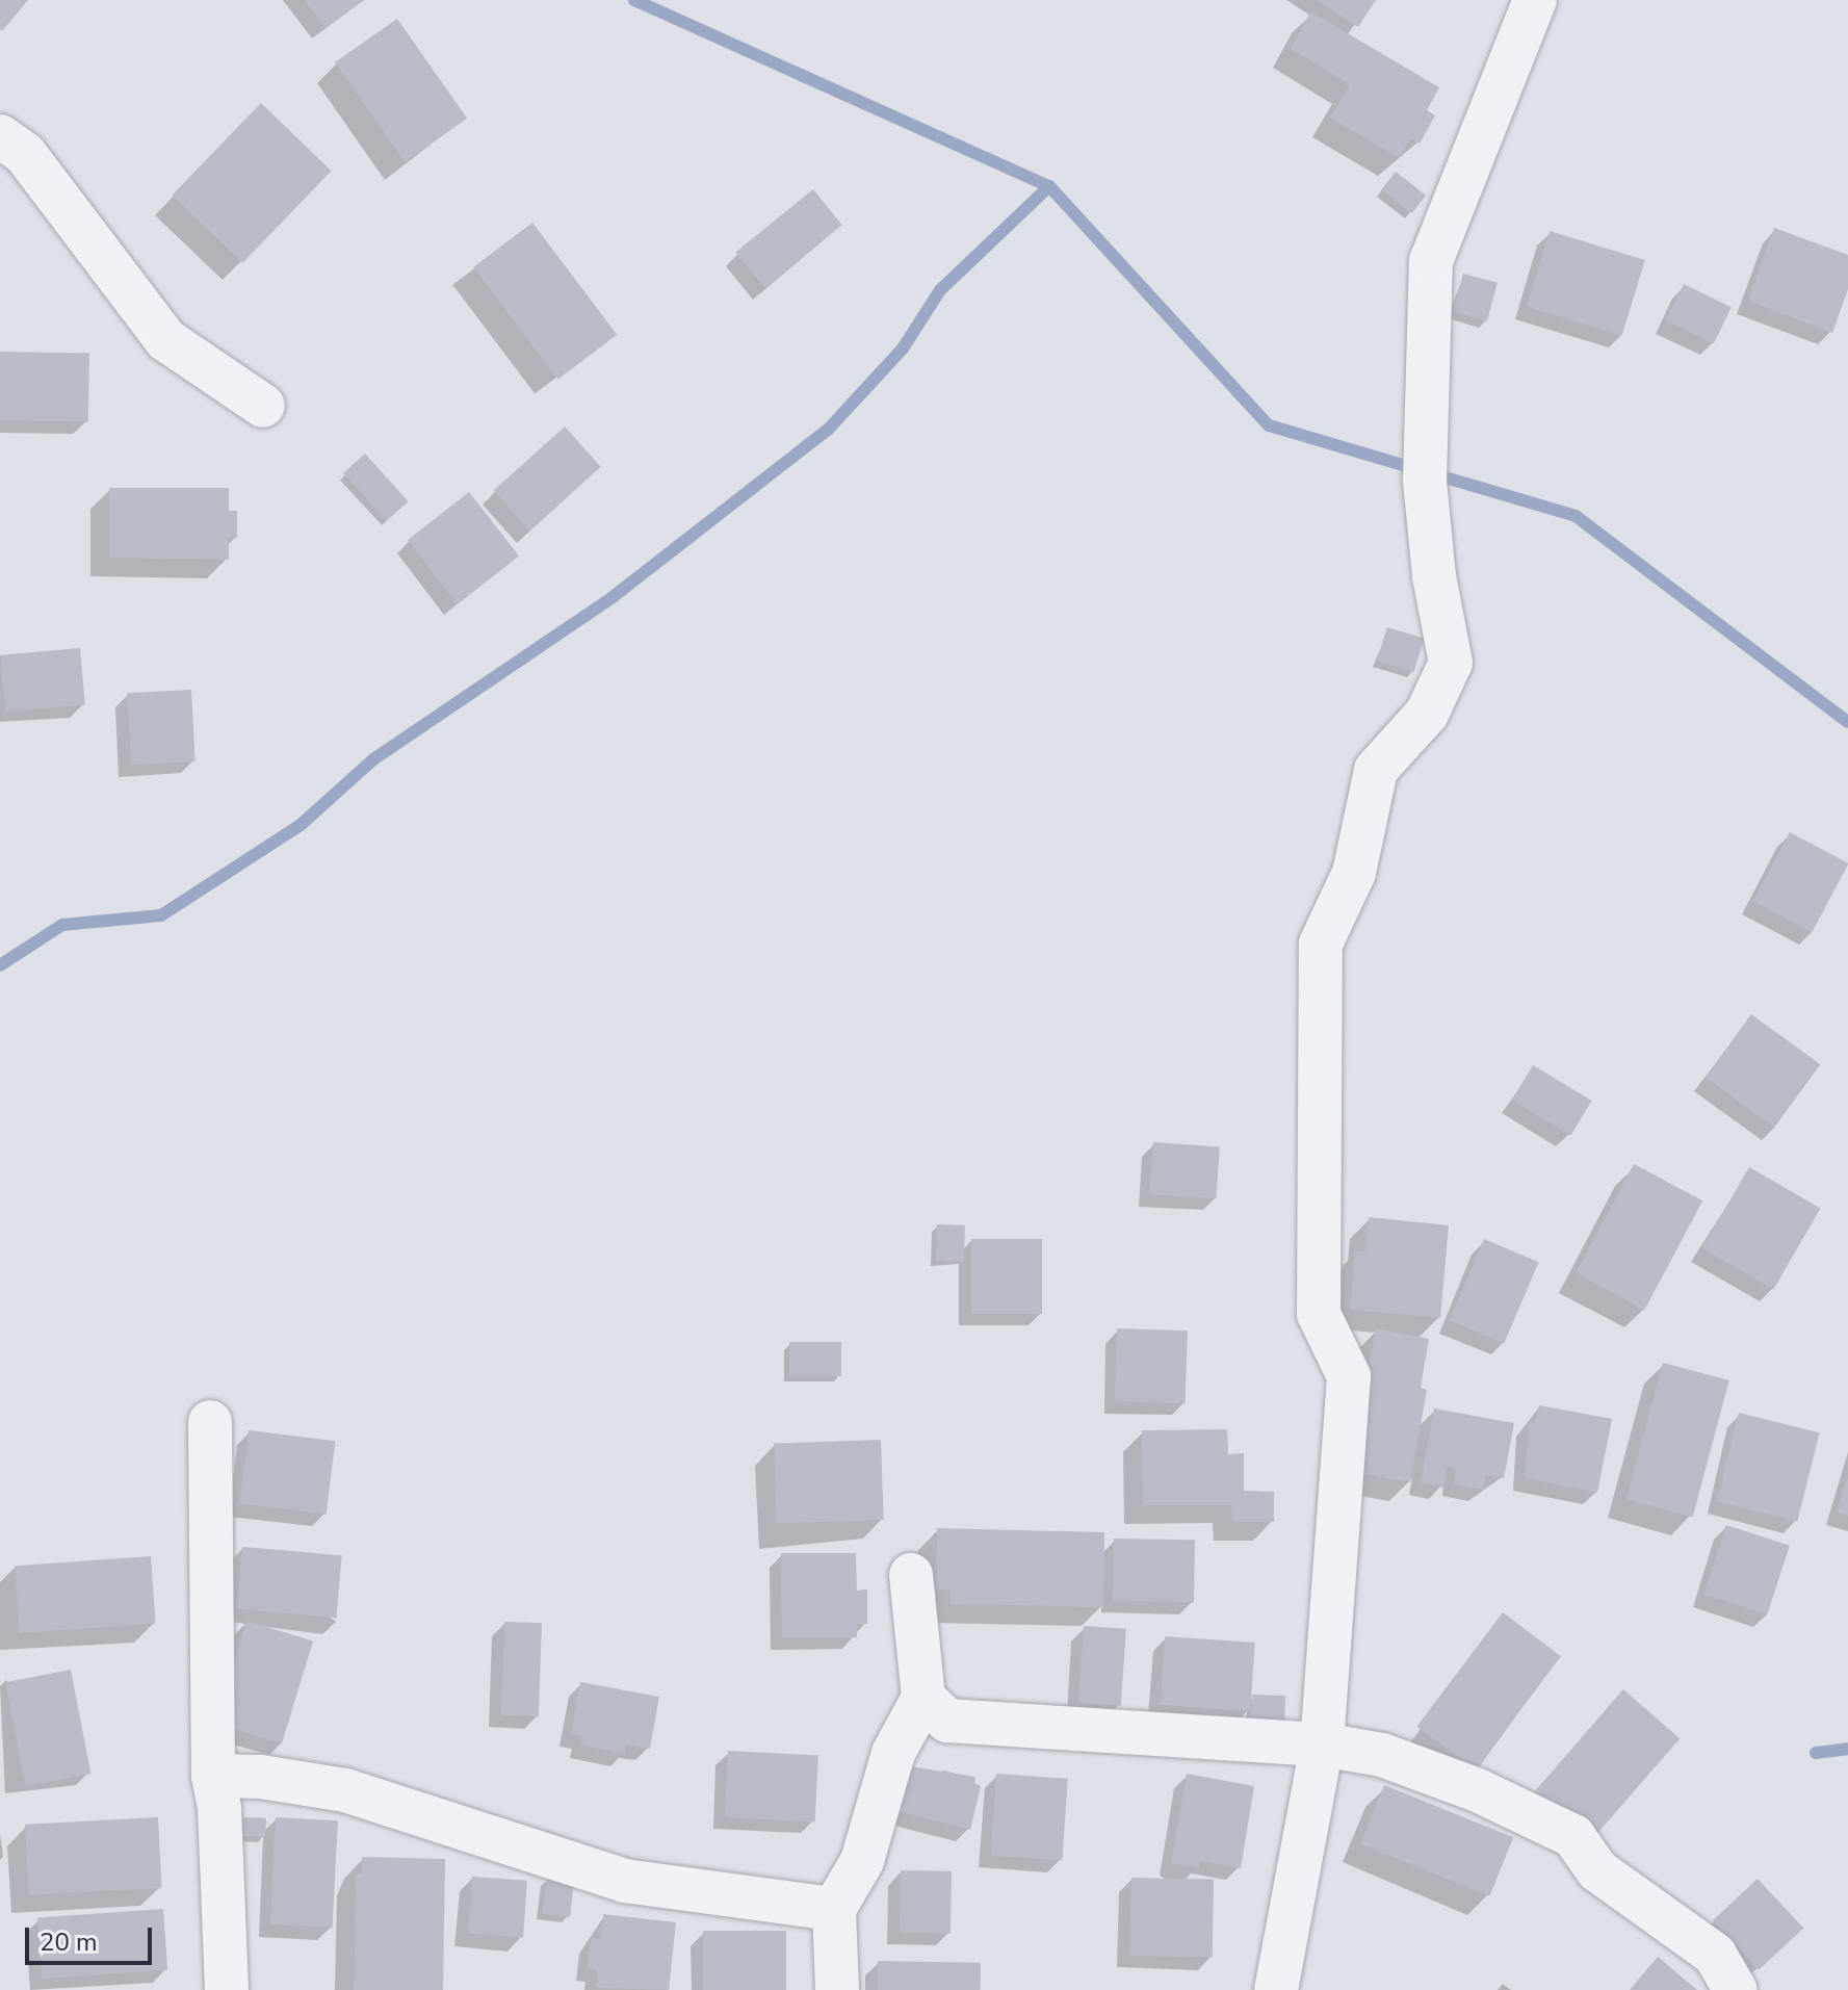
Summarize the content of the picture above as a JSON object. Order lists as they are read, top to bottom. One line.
{"scale_bar":"20 m"}
